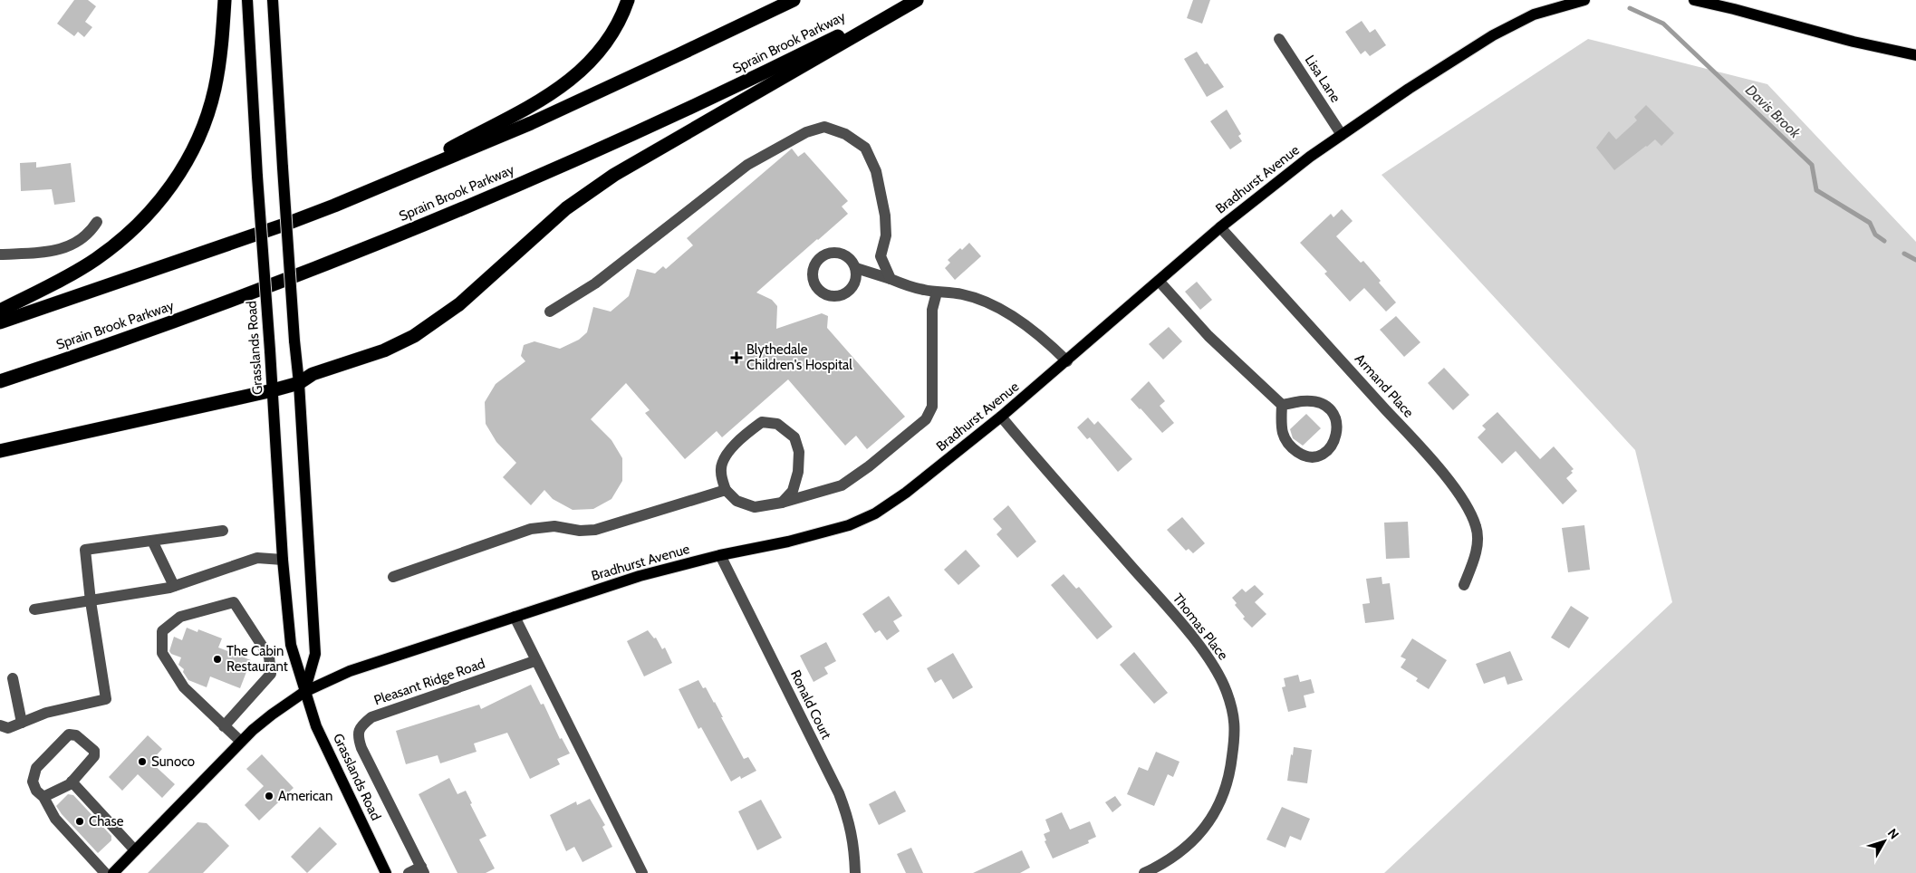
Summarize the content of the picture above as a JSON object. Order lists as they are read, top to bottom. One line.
{"streets":{"highway":["Sprain Brook Parkway"],"main road":["Bradhurst Avenue","Grasslands Road"],"street":["Lisa Lane","Armand Place","Thomas Place","Pleasant Ridge Road","Ronald Court"]},"crossings":[["Lisa Lane","Bradhurst Avenue"],["Bradhurst Avenue","Grasslands Road"],["Bradhurst Avenue","Armand Place"],["Bradhurst Avenue","Thomas Place"],["Bradhurst Avenue","Ronald Court"]],"water":["Davis Brook"],"places":{"health":["Blythedale Children's Hospital"],"other":["The Cabin Restaurant","Sunoco","American","Chase"]},"north":"top right"}
